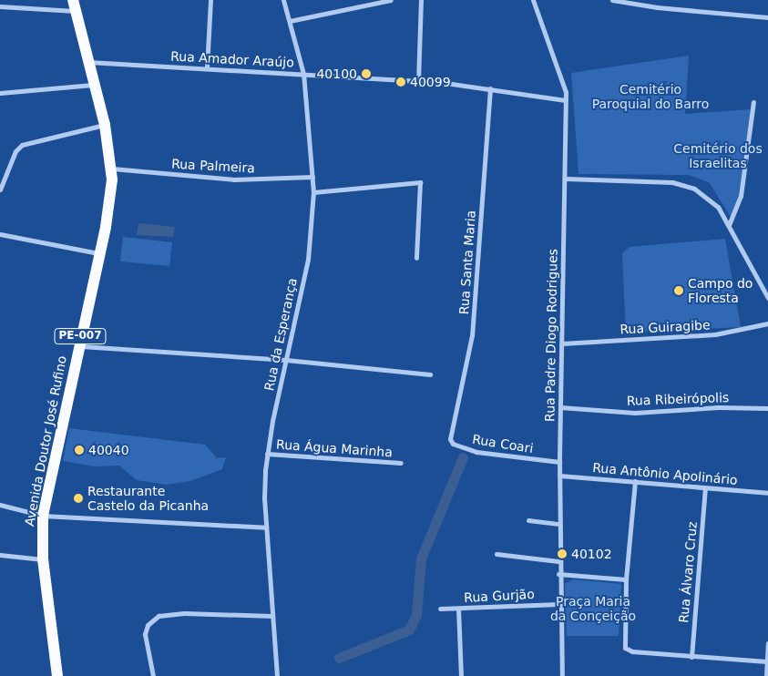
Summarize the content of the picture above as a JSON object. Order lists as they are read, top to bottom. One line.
{"streets":{"main road":["PE-007","Avenida Doutor José Rufino"],"street":["Rua Amador Araújo","Rua Palmeira","Rua Santa Maria","Rua Guiragibe","Rua da Esperança","Rua Padre Diogo Rodrigues","Rua Ribeirópolis","Rua Coari","Rua Água Marinha","Rua Antônio Apolinário","Rua Álvaro Cruz","Rua Gurjão"]},"crossings":[["Rua Amador Araújo","Rua Santa Maria"],["Rua Amador Araújo","Rua da Esperança"],["Rua Amador Araújo","Rua Padre Diogo Rodrigues"],["Rua Amador Araújo","Avenida Doutor José Rufino"],["Rua Palmeira","Rua da Esperança"],["Rua Palmeira","Avenida Doutor José Rufino"],["Rua Santa Maria","Rua Coari"],["Rua Guiragibe","Rua Padre Diogo Rodrigues"],["Rua da Esperança","Rua Água Marinha"],["Rua Padre Diogo Rodrigues","Rua Ribeirópolis"],["Rua Padre Diogo Rodrigues","Rua Coari"],["Rua Padre Diogo Rodrigues","Rua Antônio Apolinário"],["Rua Padre Diogo Rodrigues","Rua Gurjão"],["Rua Antônio Apolinário","Rua Álvaro Cruz"]],"parks":["Cemitério Paroquial do Barro","Cemitério dos Israelitas","Praça Maria da Conçeição"],"places":["40100","40099","Campo do Floresta","40040","Restaurante Castelo da Picanha","40102"]}
